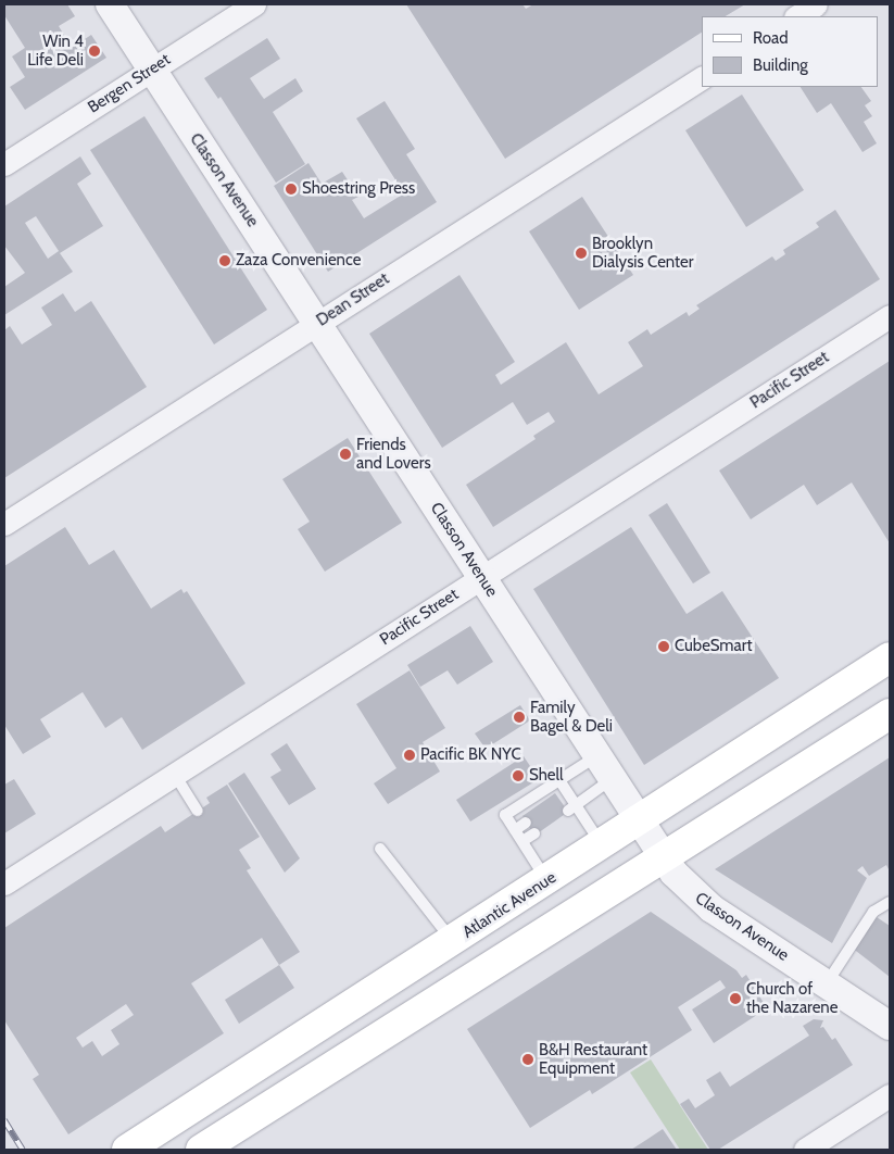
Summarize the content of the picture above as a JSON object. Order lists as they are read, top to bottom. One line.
{"streets":{"main road":["Atlantic Avenue"],"street":["Bergen Street","Classon Avenue","Dean Street","Pacific Street"]},"crossings":[["Bergen Street","Classon Avenue"],["Classon Avenue","Dean Street"],["Classon Avenue","Pacific Street"],["Classon Avenue","Atlantic Avenue"]],"places":["Win 4 Life Deli","Shoestring Press","Brooklyn Dialysis Center","Zaza Convenience","Friends and Lovers","CubeSmart","Family Bagel & Deli","Pacific BK NYC","Shell","Church of the Nazarene","B&H Restaurant Equipment"],"legend":["Road","Building"]}
